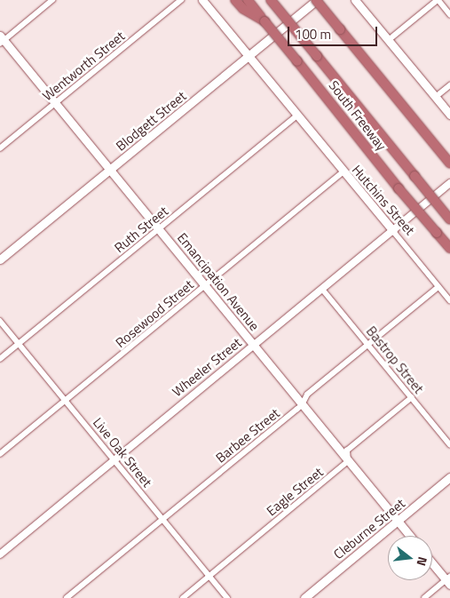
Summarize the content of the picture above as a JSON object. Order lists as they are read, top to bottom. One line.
{"streets":{"highway":["South Freeway"],"main road":["Blodgett Street","Hutchins Street","Emancipation Avenue","Cleburne Street"],"street":["Wentworth Street","Ruth Street","Rosewood Street","Bastrop Street","Wheeler Street","Barbee Street","Live Oak Street","Eagle Street"]},"crossings":[["Wentworth Street","Emancipation Avenue"],["Blodgett Street","Hutchins Street"],["Blodgett Street","Emancipation Avenue"],["Hutchins Street","Ruth Street"],["Hutchins Street","Rosewood Street"],["Hutchins Street","Wheeler Street"],["Hutchins Street","Barbee Street"],["Ruth Street","Emancipation Avenue"],["Ruth Street","Live Oak Street"],["Emancipation Avenue","Rosewood Street"],["Emancipation Avenue","Wheeler Street"],["Emancipation Avenue","Barbee Street"],["Emancipation Avenue","Eagle Street"],["Emancipation Avenue","Cleburne Street"],["Rosewood Street","Live Oak Street"],["Bastrop Street","Wheeler Street"],["Bastrop Street","Barbee Street"],["Bastrop Street","Eagle Street"],["Wheeler Street","Live Oak Street"],["Barbee Street","Live Oak Street"],["Live Oak Street","Eagle Street"]],"scale_bar":"100 m","north":"right"}
